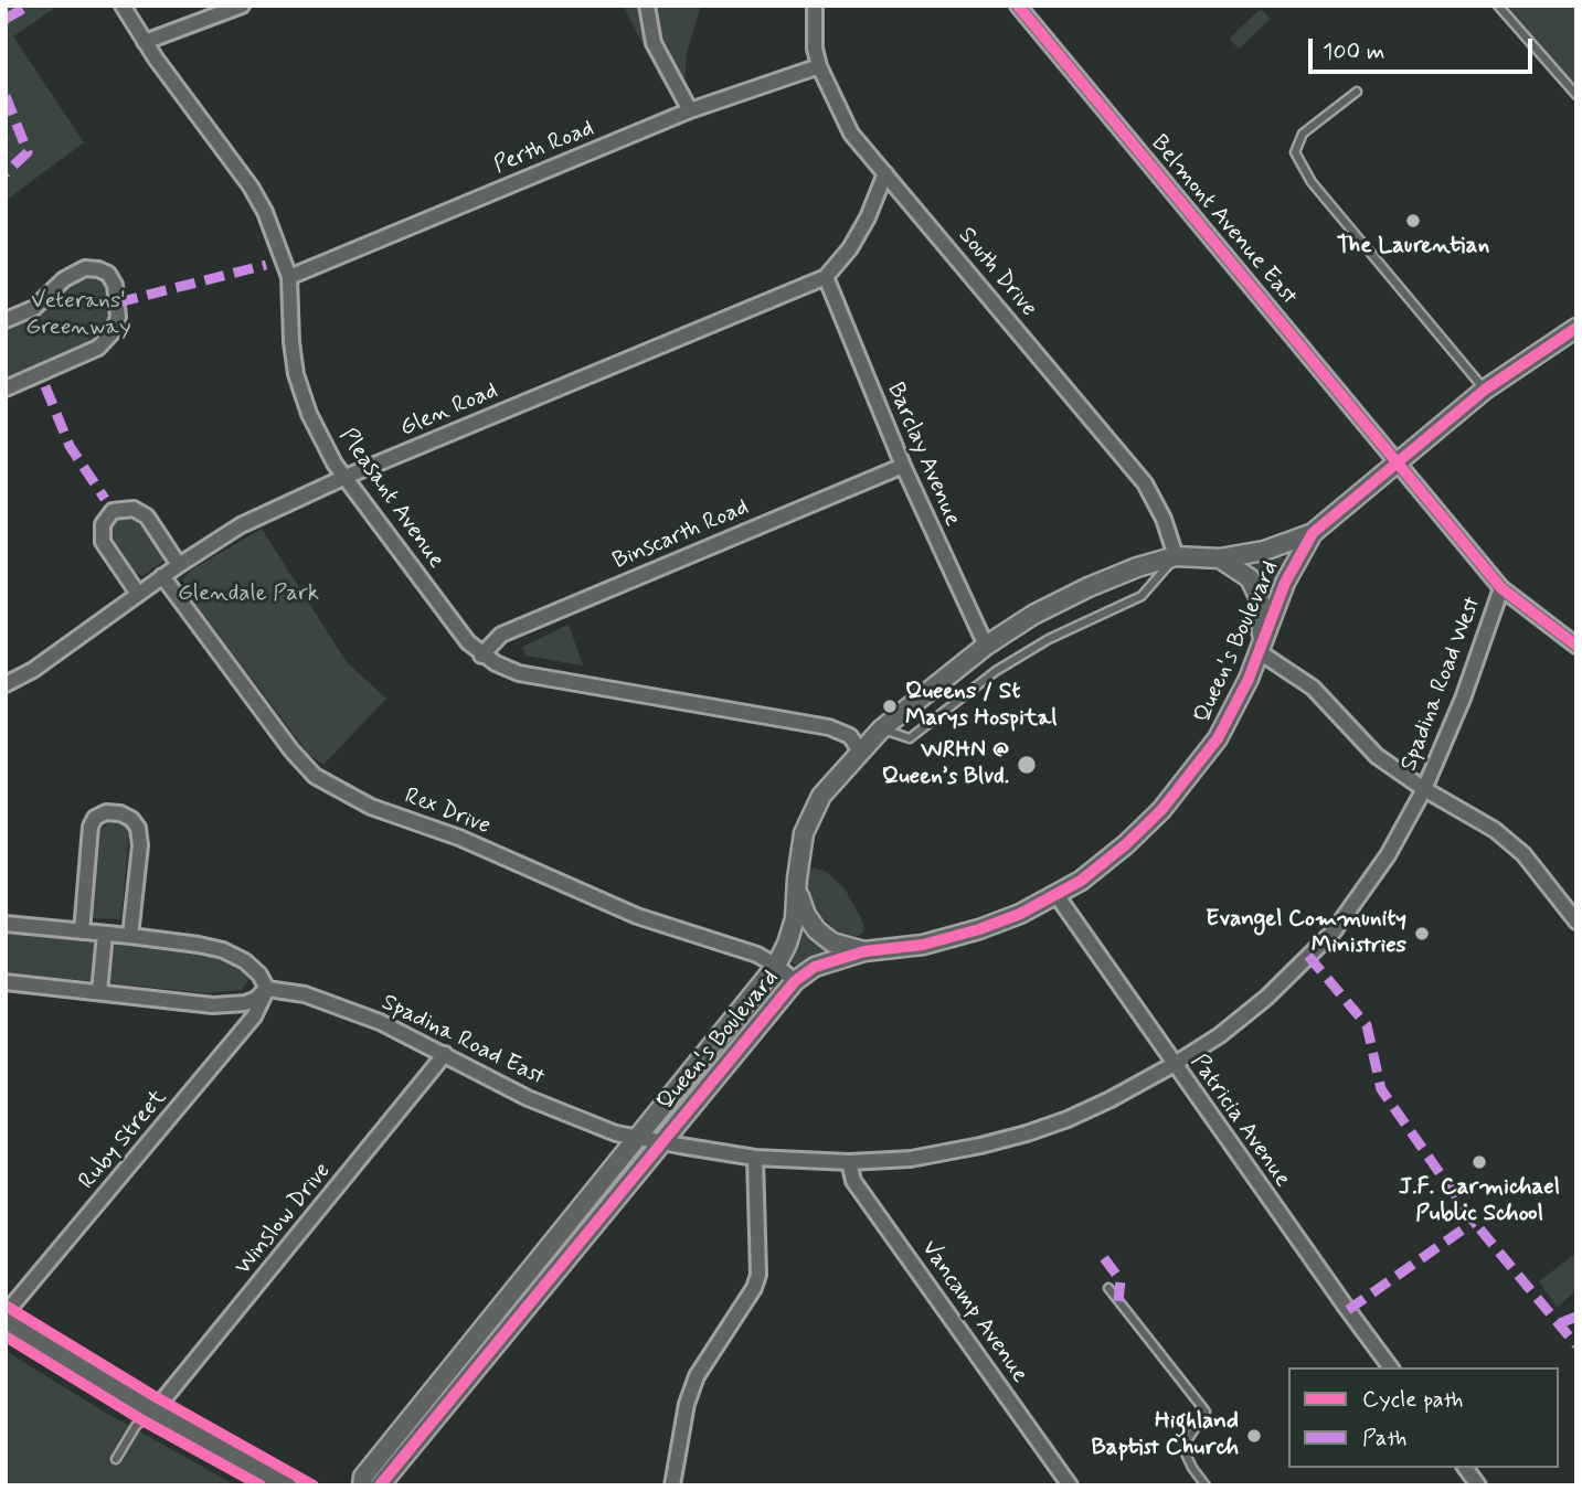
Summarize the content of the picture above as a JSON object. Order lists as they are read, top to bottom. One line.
{"streets":{"street":["Perth Road","Belmont Avenue East","South Drive","Glen Road","Barclay Avenue","Pleasant Avenue","Binscarth Road","Queen's Boulevard","Spadina Road West","Rex Drive","Spadina Road East","Patricia Avenue","Ruby Street","Winslow Drive","Vancamp Avenue"]},"crossings":[["Perth Road","South Drive"],["Perth Road","Pleasant Avenue"],["Belmont Avenue East","Queen's Boulevard"],["Belmont Avenue East","Spadina Road West"],["South Drive","Glen Road"],["South Drive","Queen's Boulevard"],["Glen Road","Barclay Avenue"],["Glen Road","Pleasant Avenue"],["Glen Road","Rex Drive"],["Barclay Avenue","Binscarth Road"],["Barclay Avenue","Queen's Boulevard"],["Pleasant Avenue","Binscarth Road"],["Pleasant Avenue","Queen's Boulevard"],["Queen's Boulevard","Spadina Road West"],["Queen's Boulevard","Rex Drive"],["Queen's Boulevard","Spadina Road East"],["Queen's Boulevard","Patricia Avenue"],["Spadina Road West","Spadina Road East"],["Spadina Road West","Patricia Avenue"],["Spadina Road West","Vancamp Avenue"],["Spadina Road East","Ruby Street"],["Spadina Road East","Winslow Drive"]],"parks":["Veterans' Greenway","Glendale Park"],"places":["The Laurentian","Queens / St Marys Hospital","WRHN @ Queen’s Blvd.","Evangel Community Ministries","J.F. Carmichael Public School","Highland Baptist Church"],"legend":["Cycle path","Path"],"scale_bar":"100 m"}
